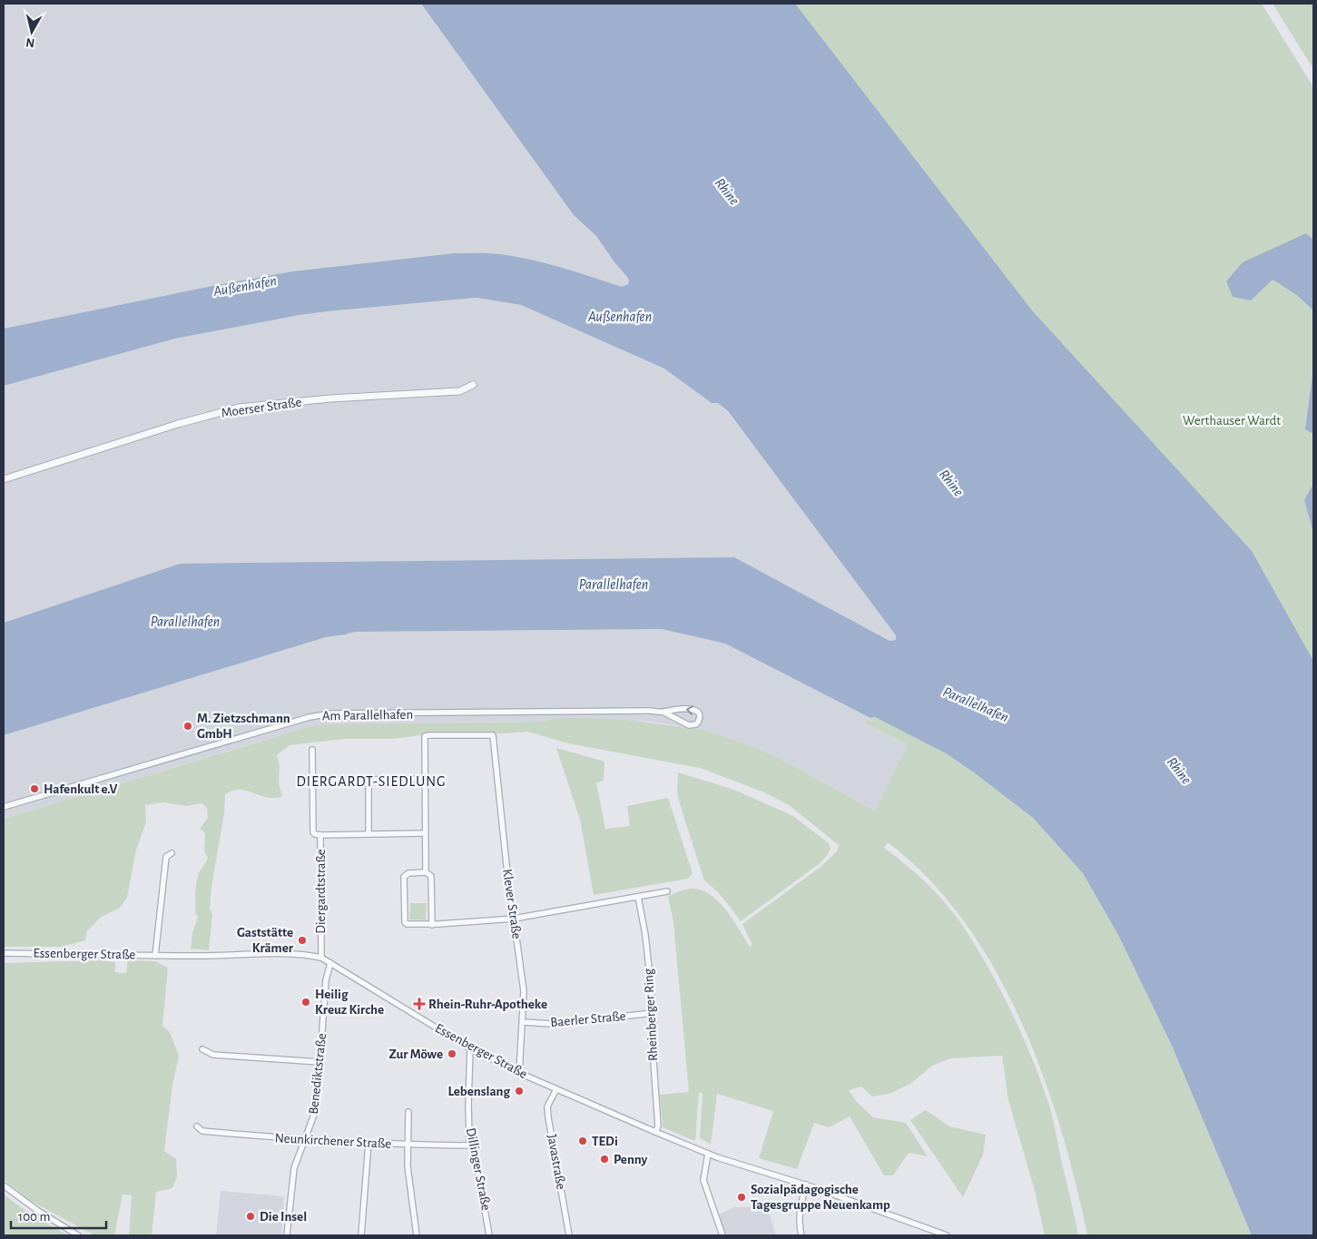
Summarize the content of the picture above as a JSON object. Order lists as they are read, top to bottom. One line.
{"streets":{"street":["Moerser Straße","Am Parallelhafen","Diergardtstraße","Klever Straße","Essenberger Straße","Rheinberger Ring","Baerler Straße","Benediktstraße","Neunkirchener Straße","Javastraße","Dillinger Straße"]},"crossings":[["Diergardtstraße","Essenberger Straße"],["Klever Straße","Essenberger Straße"],["Klever Straße","Baerler Straße"],["Essenberger Straße","Rheinberger Ring"],["Essenberger Straße","Benediktstraße"],["Essenberger Straße","Javastraße"],["Essenberger Straße","Dillinger Straße"],["Rheinberger Ring","Baerler Straße"],["Benediktstraße","Neunkirchener Straße"],["Neunkirchener Straße","Dillinger Straße"]],"districts":["DIERGARDT-SIEDLUNG"],"water":["Rhine","Außenhafen","Parallelhafen"],"parks":["Werthauser Wardt"],"places":{"other":["M. Zietzschmann GmbH","Hafenkult e.V","Gaststätte Krämer","Heilig Kreuz Kirche","Zur Möwe","Lebenslang","TEDi","Penny","Sozialpädagogische Tagesgruppe Neuenkamp","Die Insel"],"health":["Rhein-Ruhr-Apotheke"]},"scale_bar":"100 m","north":"bottom"}
